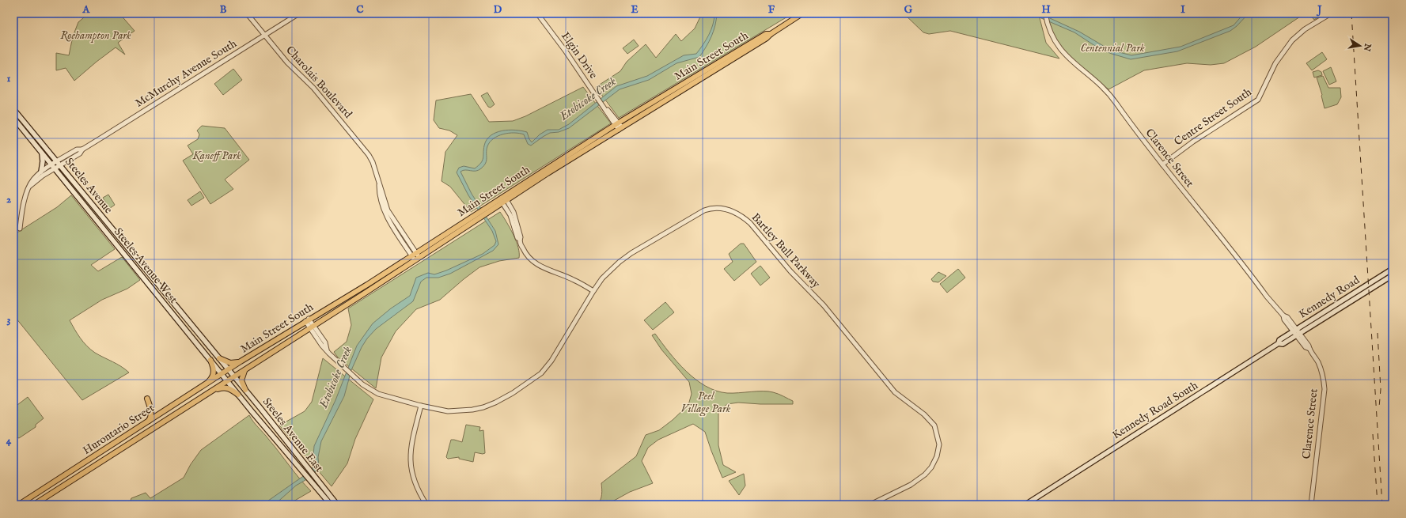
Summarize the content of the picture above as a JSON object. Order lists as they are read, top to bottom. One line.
{"streets":{"main road":["Main Street South","Steeles Avenue","Steeles Avenue West","Kennedy Road","Kennedy Road South","Hurontario Street","Steeles Avenue East"],"street":["Elgin Drive","McMurchy Avenue South","Charolais Boulevard","Centre Street South","Clarence Street","Bartley Bull Parkway"]},"crossings":[["Elgin Drive","Main Street South"],["Main Street South","Charolais Boulevard"],["Main Street South","Bartley Bull Parkway"],["Main Street South","Steeles Avenue West"],["Main Street South","Hurontario Street"],["Main Street South","Steeles Avenue East"],["McMurchy Avenue South","Charolais Boulevard"],["McMurchy Avenue South","Steeles Avenue"],["McMurchy Avenue South","Steeles Avenue West"],["Centre Street South","Clarence Street"],["Clarence Street","Kennedy Road"],["Clarence Street","Kennedy Road South"],["Steeles Avenue","Steeles Avenue West"],["Steeles Avenue West","Hurontario Street"],["Kennedy Road","Kennedy Road South"],["Hurontario Street","Steeles Avenue East"]],"water":["Etobicoke Creek"],"parks":["Roehampton Park","Centennial Park","Kaneff Park","Peel Village Park"],"north":"right","grid":{"columns":["A","B","C","D","E","F","G","H","I","J"],"rows":["1","2","3","4"]}}
